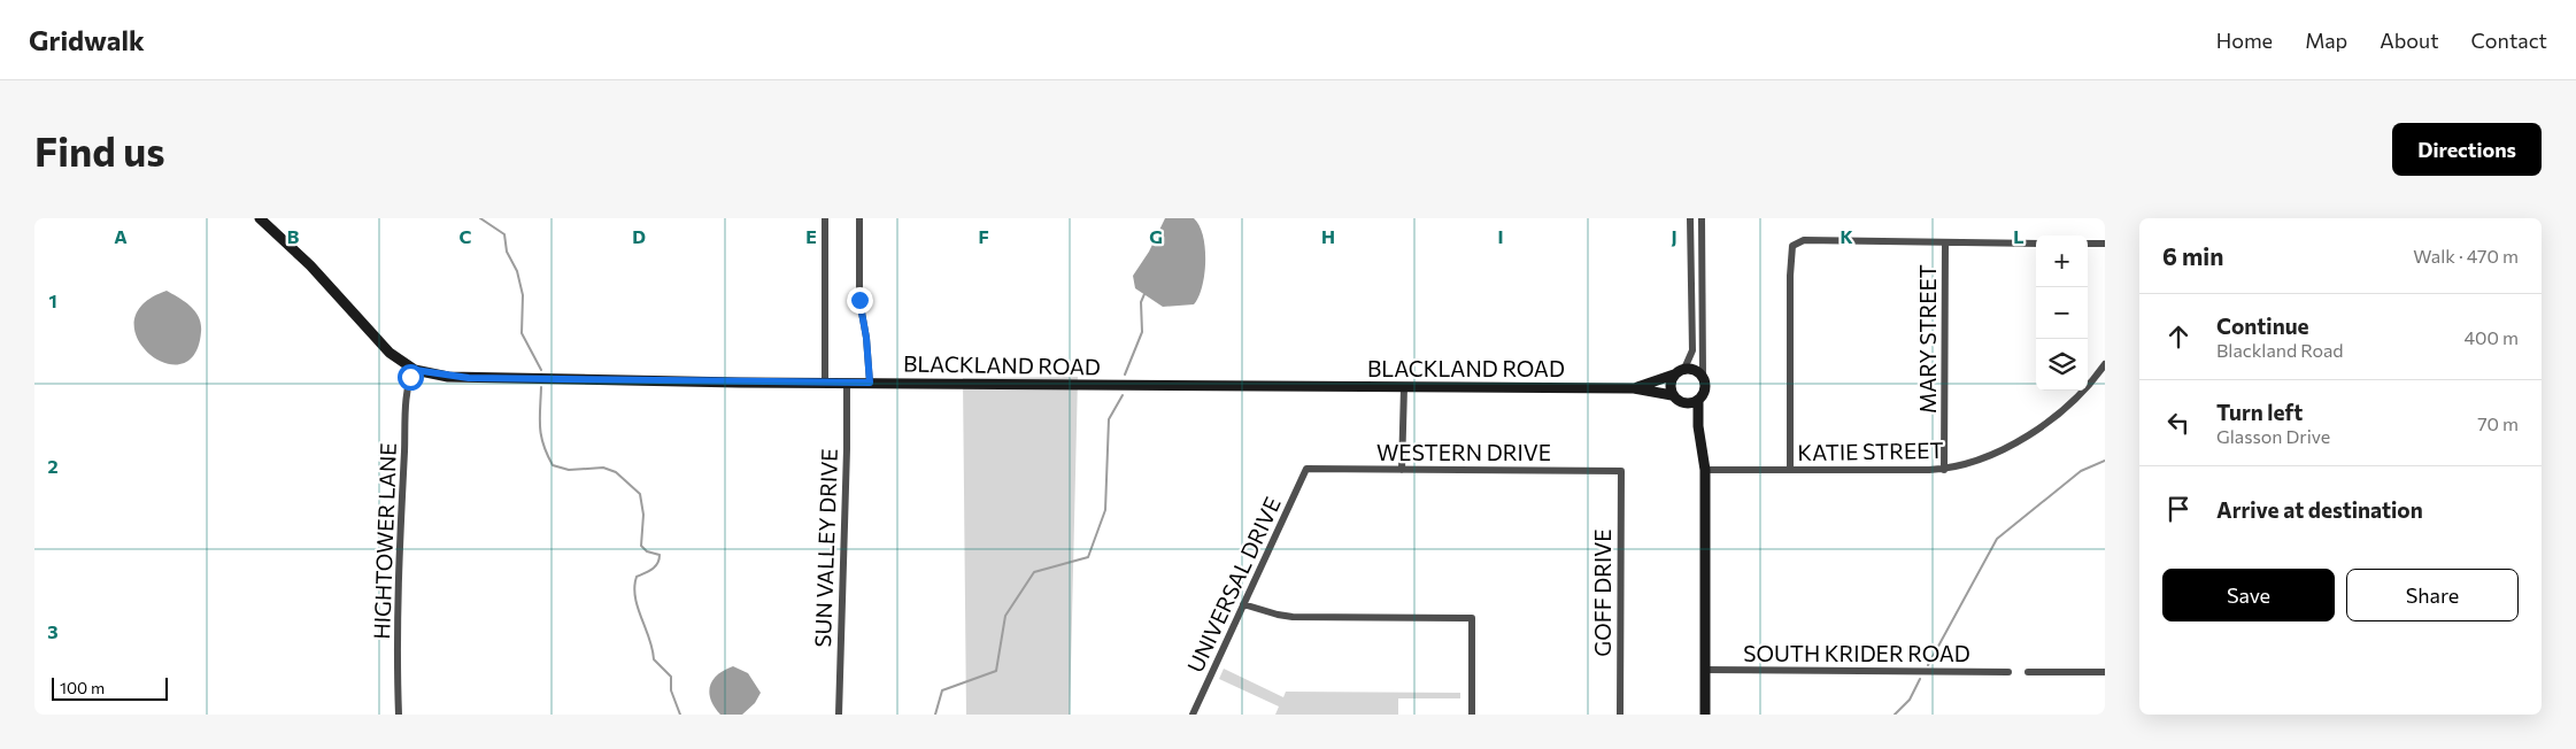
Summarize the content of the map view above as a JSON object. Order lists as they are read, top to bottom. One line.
{"streets":{"street":["MARY STREET","BLACKLAND ROAD","KATIE STREET","WESTERN DRIVE","HIGHTOWER LANE","SUN VALLEY DRIVE","UNIVERSAL DRIVE","GOFF DRIVE","SOUTH KRIDER ROAD"]},"crossings":[["MARY STREET","KATIE STREET"],["BLACKLAND ROAD","HIGHTOWER LANE"],["BLACKLAND ROAD","SUN VALLEY DRIVE"],["WESTERN DRIVE","UNIVERSAL DRIVE"],["WESTERN DRIVE","GOFF DRIVE"]],"scale_bar":"100 m","page":{"header":"Gridwalk","nav":["Home","Map","About","Contact"],"buttons":["Directions",["Save","Share"]],"title":"Find us","heading":["6 min","Walk · 470 m"],"map_buttons":["+","−"],"list":[["Continue","Blackland Road","400 m"],["Turn left","Glasson Drive","70 m"],"Arrive at destination"],"scale":"100 m"},"grid":{"columns":["A","B","C","D","E","F","G","H","I","J","K","L"],"rows":["1","2","3"]}}
